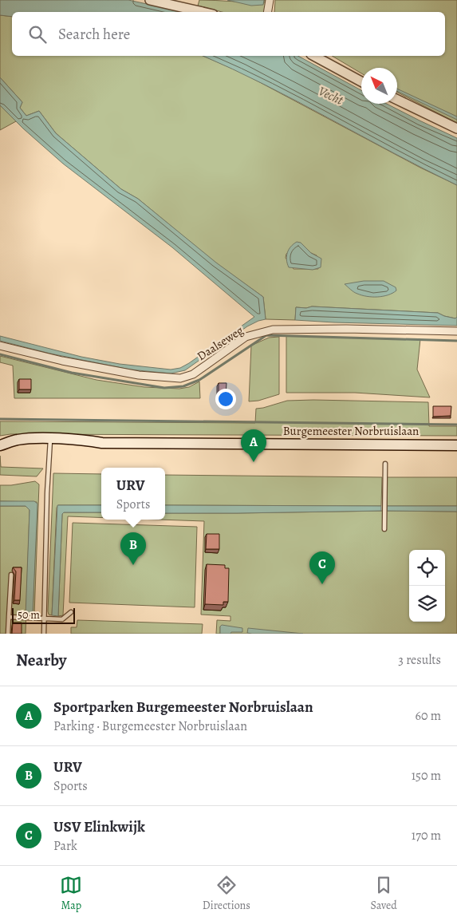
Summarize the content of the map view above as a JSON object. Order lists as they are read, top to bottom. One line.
{"streets":{"main road":["Burgemeester Norbruislaan"],"street":["Daalseweg"]},"water":["Vecht"],"scale_bar":"50 m","north":"top left","page":{"search":"Search here","pins":["A","B","C"],"popup":["URV","Sports"],"scale":"50 m","heading":["Nearby","3 results"],"list":[{"mark":"A","name":"Sportparken Burgemeester Norbruislaan","note":"Parking · Burgemeester Norbruislaan","value":"60 m"},{"mark":"B","name":"URV","note":"Sports","value":"150 m"},{"mark":"C","name":"USV Elinkwijk","note":"Park","value":"170 m"}],"nav":["Map","Directions","Saved"]}}
